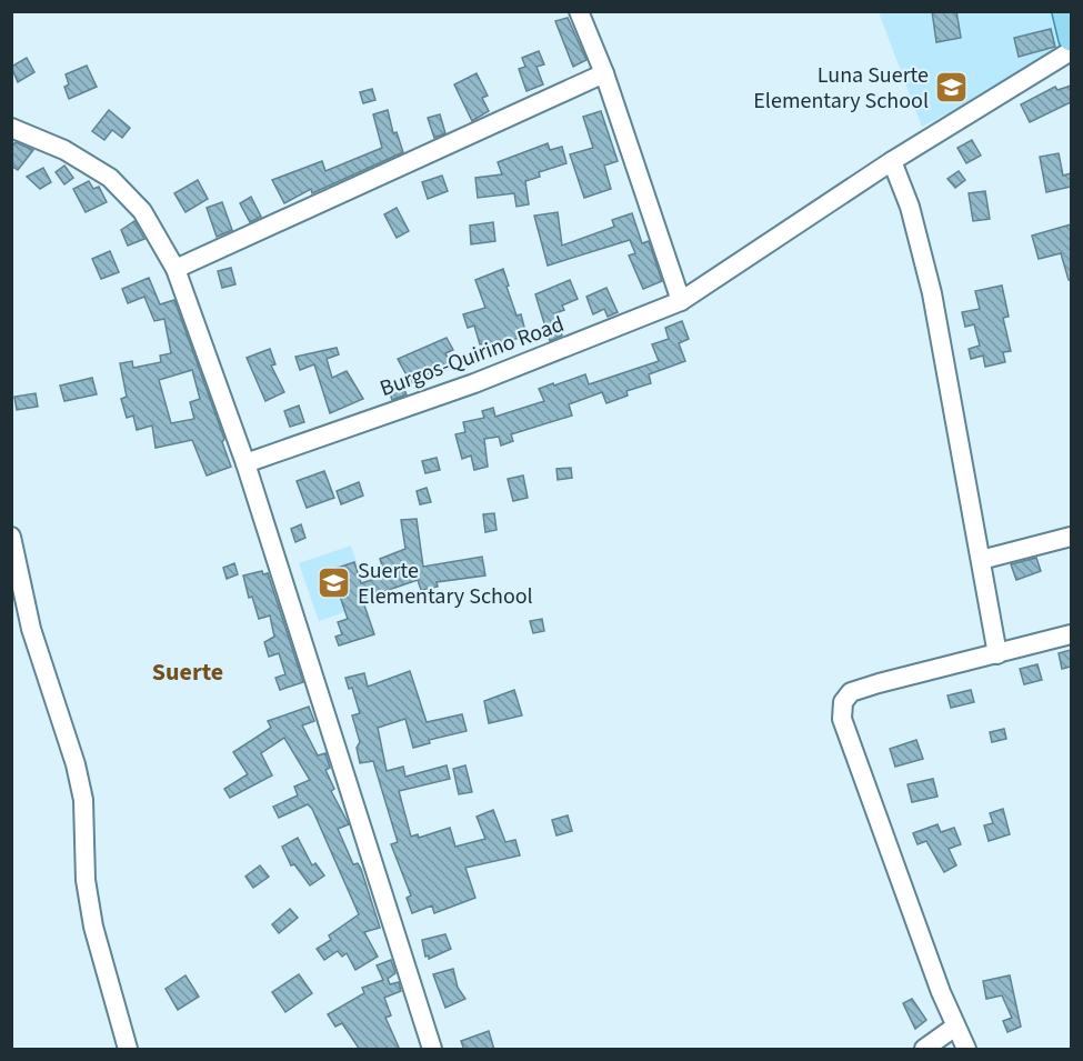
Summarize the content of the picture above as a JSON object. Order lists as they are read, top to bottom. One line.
{"streets":{"street":["Burgos-Quirino Road"]},"districts":["Suerte"],"places":{"school or university":["Luna Suerte Elementary School","Suerte Elementary School"]}}
